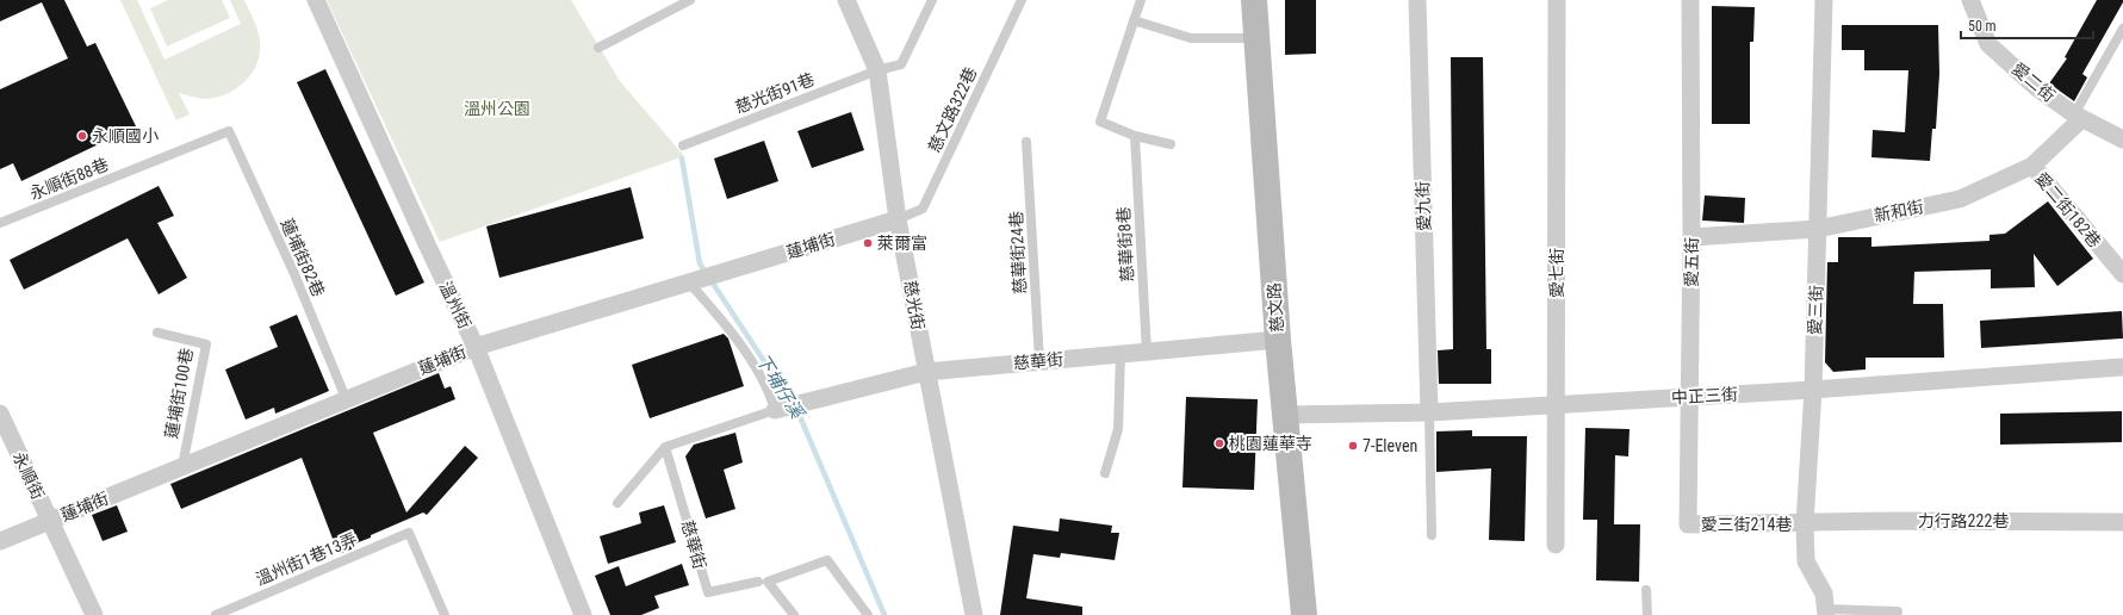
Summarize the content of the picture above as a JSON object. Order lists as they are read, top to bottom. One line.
{"streets":{"street":["愛二街","愛九街","愛二街182巷","新和街","蓮埔街","愛五街","愛七街","溫州街","慈光街","慈文路","愛三街","慈華街","中正三街","永順街","力行路222巷","愛三街214巷"],"lane":["慈光街91巷","慈文路322巷","永順街88巷","慈華街8巷","慈華街24巷","蓮埔街82巷","蓮埔街100巷","溫州街1巷13弄"]},"crossings":[["愛二街","新和街"],["慈光街91巷","慈光街"],["慈文路322巷","蓮埔街"],["慈文路322巷","慈光街"],["永順街88巷","蓮埔街82巷"],["愛九街","中正三街"],["愛二街182巷","新和街"],["新和街","愛五街"],["新和街","愛三街"],["慈華街8巷","慈華街"],["蓮埔街","蓮埔街82巷"],["蓮埔街","溫州街"],["蓮埔街","慈光街"],["蓮埔街","蓮埔街100巷"],["蓮埔街","永順街"],["慈華街24巷","慈華街"],["愛五街","中正三街"],["愛五街","愛三街214巷"],["愛七街","中正三街"],["慈光街","慈華街"],["慈文路","慈華街"],["慈文路","中正三街"],["愛三街","中正三街"],["愛三街","力行路222巷"],["愛三街","愛三街214巷"],["力行路222巷","愛三街214巷"]],"water":["下埔仔溪"],"parks":["溫州公園"],"places":["永順國小","萊爾富","桃園蓮華寺","7-Eleven"],"scale_bar":"50 m"}
